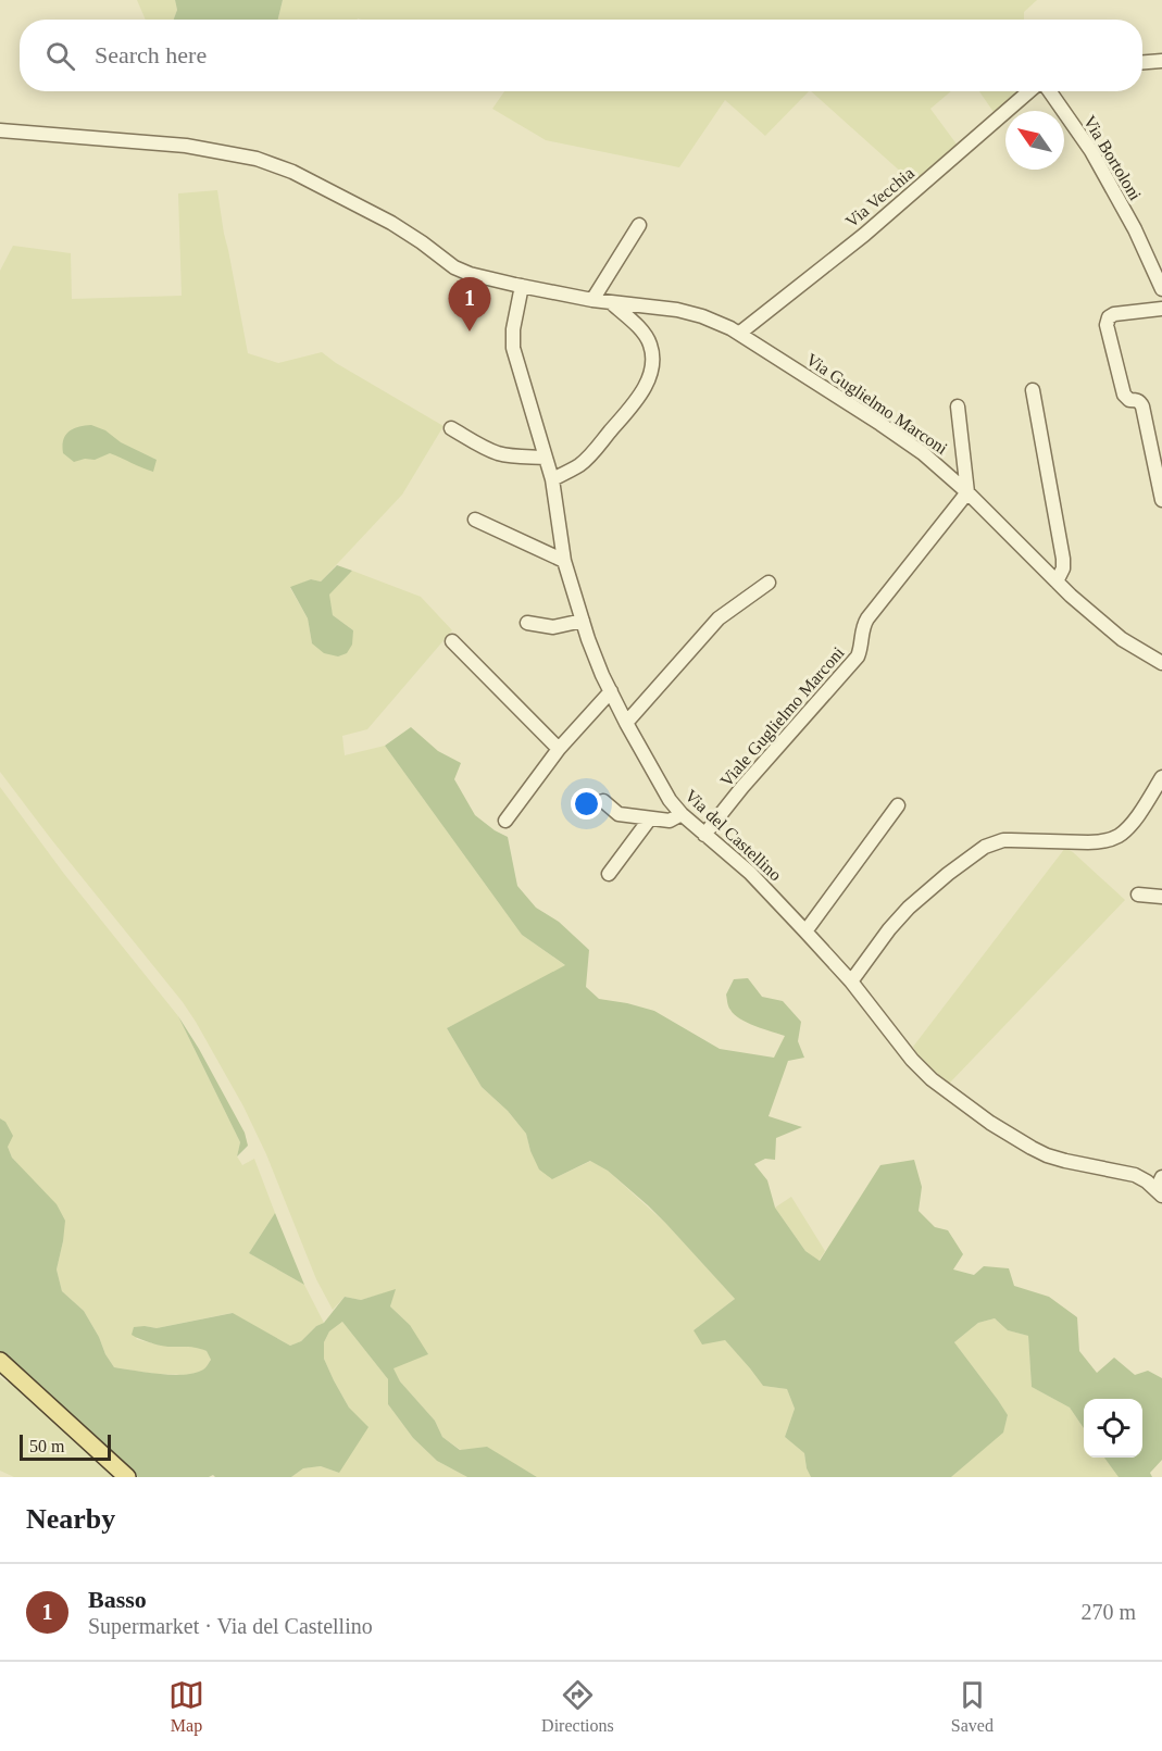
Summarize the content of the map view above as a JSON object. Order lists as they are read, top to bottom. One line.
{"streets":{"street":["Via Bortoloni","Via Vecchia","Via Guglielmo Marconi","Viale Guglielmo Marconi","Via del Castellino"]},"crossings":[["Via Vecchia","Via Guglielmo Marconi"],["Via Guglielmo Marconi","Viale Guglielmo Marconi"],["Via Guglielmo Marconi","Via del Castellino"],["Viale Guglielmo Marconi","Via del Castellino"]],"scale_bar":"50 m","north":"top left","page":{"search":"Search here","pins":"1","scale":"50 m","heading":"Nearby","list":[{"mark":"1","name":"Basso","note":"Supermarket · Via del Castellino","value":"270 m"}],"nav":["Map","Directions","Saved"]}}
